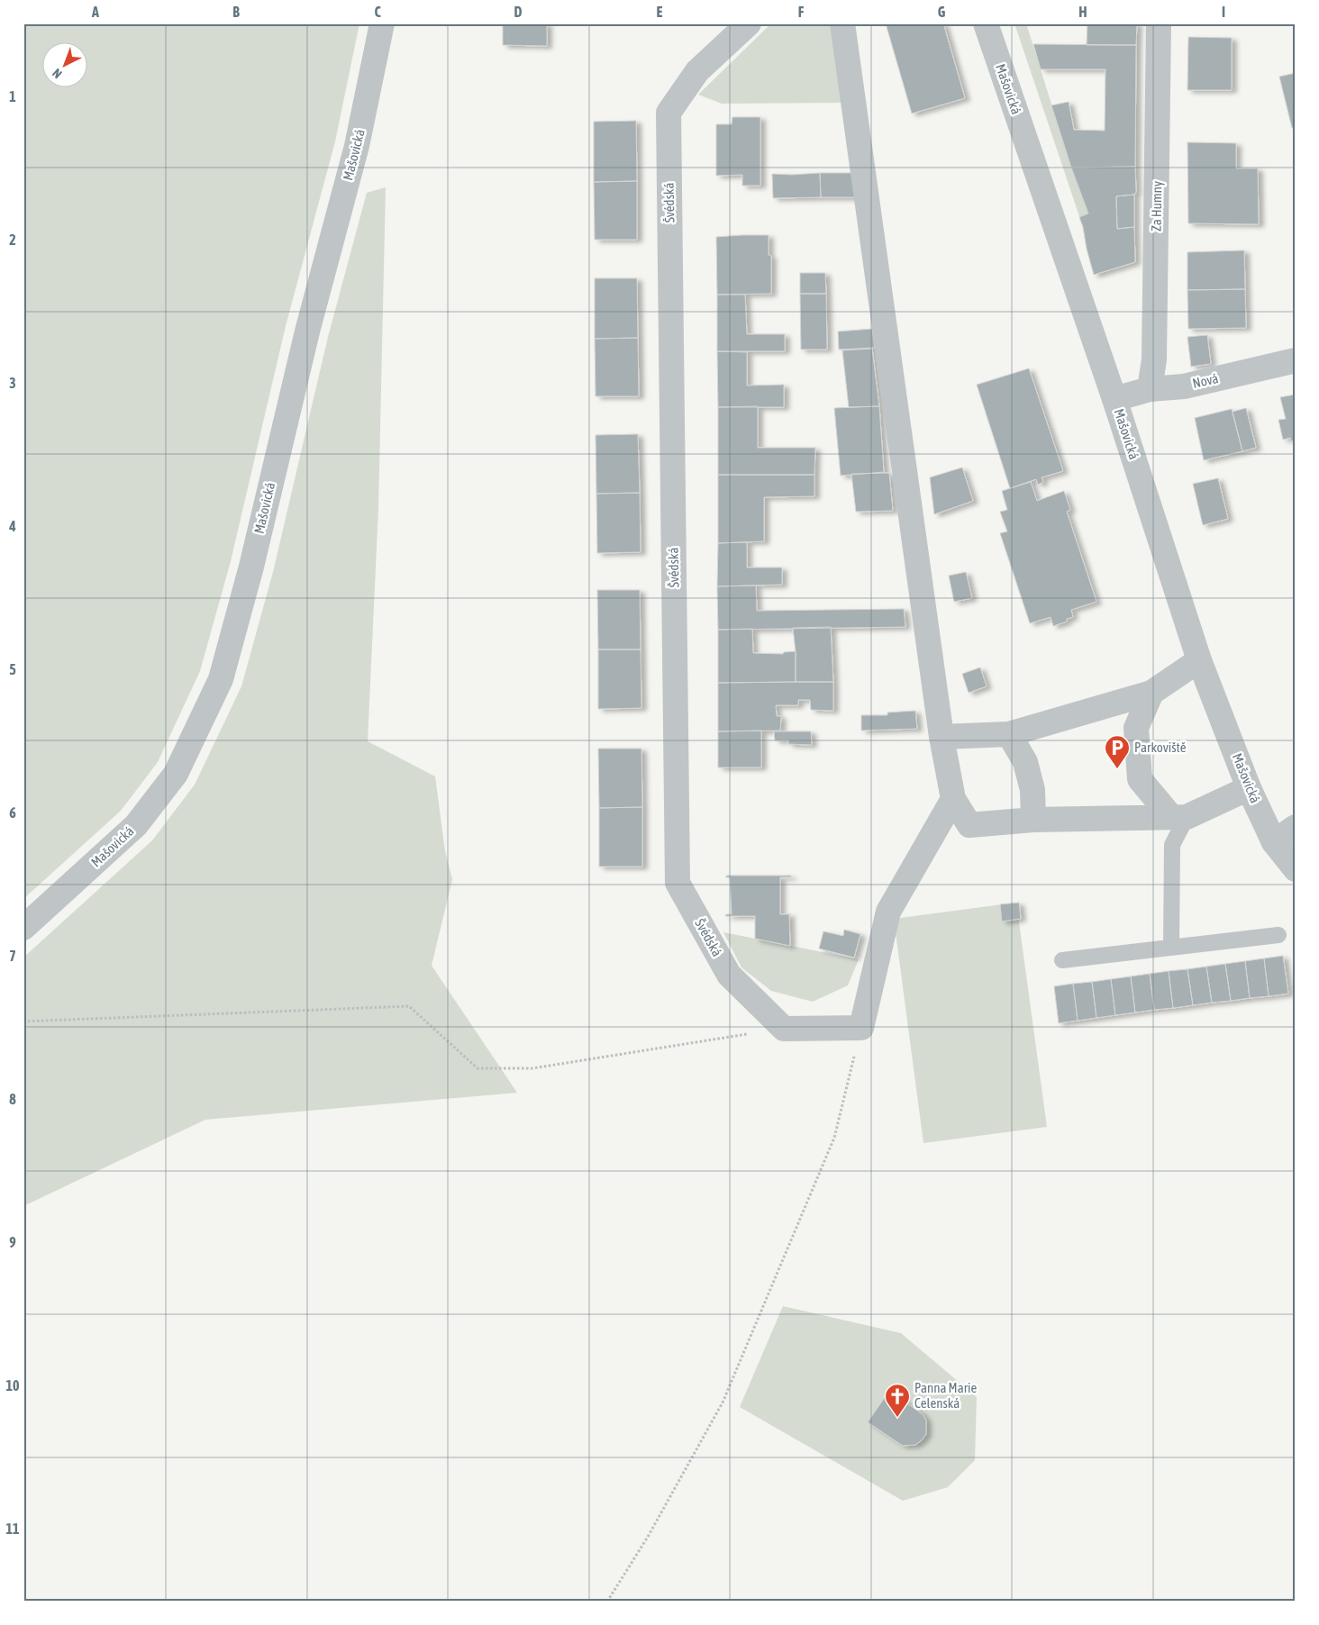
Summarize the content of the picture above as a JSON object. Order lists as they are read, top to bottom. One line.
{"streets":{"street":["Mašovická","Švédská","Za Humny","Nová"]},"crossings":[["Mašovická","Nová"],["Za Humny","Nová"]],"places":{"parking":["Parkoviště"],"church":["Panna Marie Celenská"]},"north":"bottom left","grid":{"columns":["A","B","C","D","E","F","G","H","I"],"rows":["1","2","3","4","5","6","7","8","9","10","11"]}}
